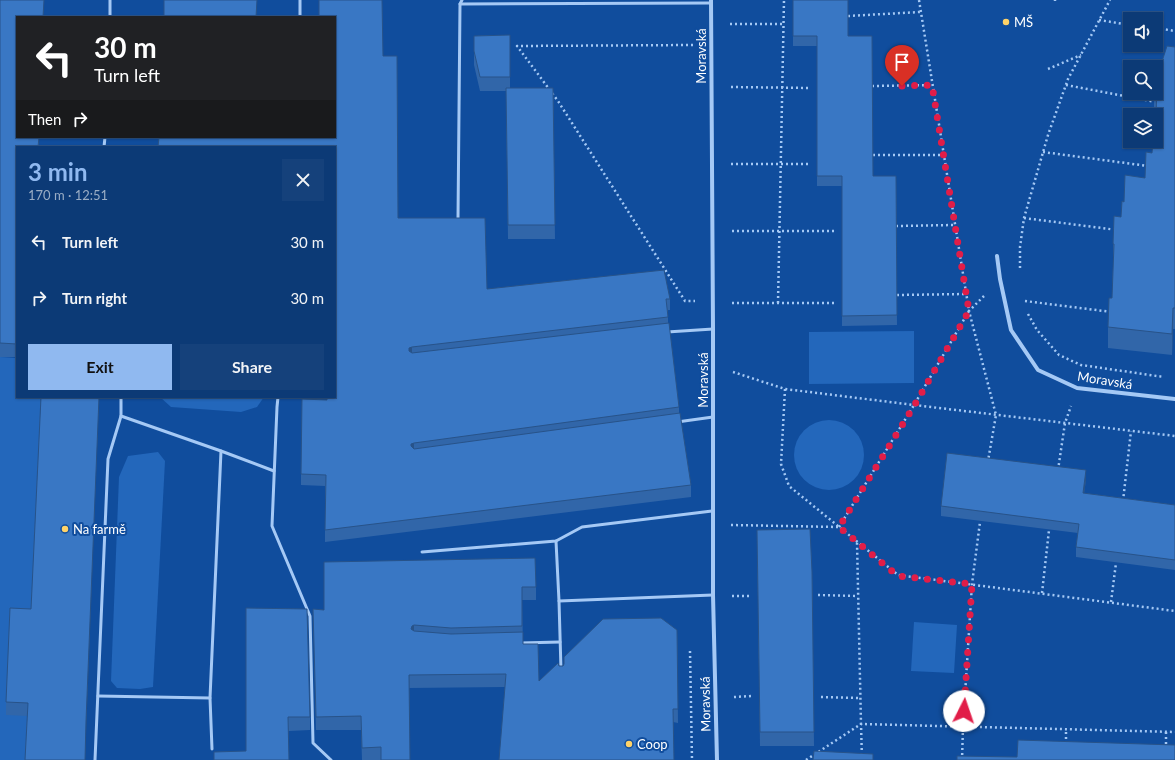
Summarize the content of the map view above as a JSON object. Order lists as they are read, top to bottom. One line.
{"streets":{"street":["Moravská"]},"places":["MŠ","Na farmě","Coop"],"page":{"turn":["30 m","Turn left"],"then":"Then","heading":["3 min","170 m · 12:51"],"list":[{"name":"Turn left","value":"30 m"},{"name":"Turn right","value":"30 m"}],"buttons":["Exit","Share"]}}
